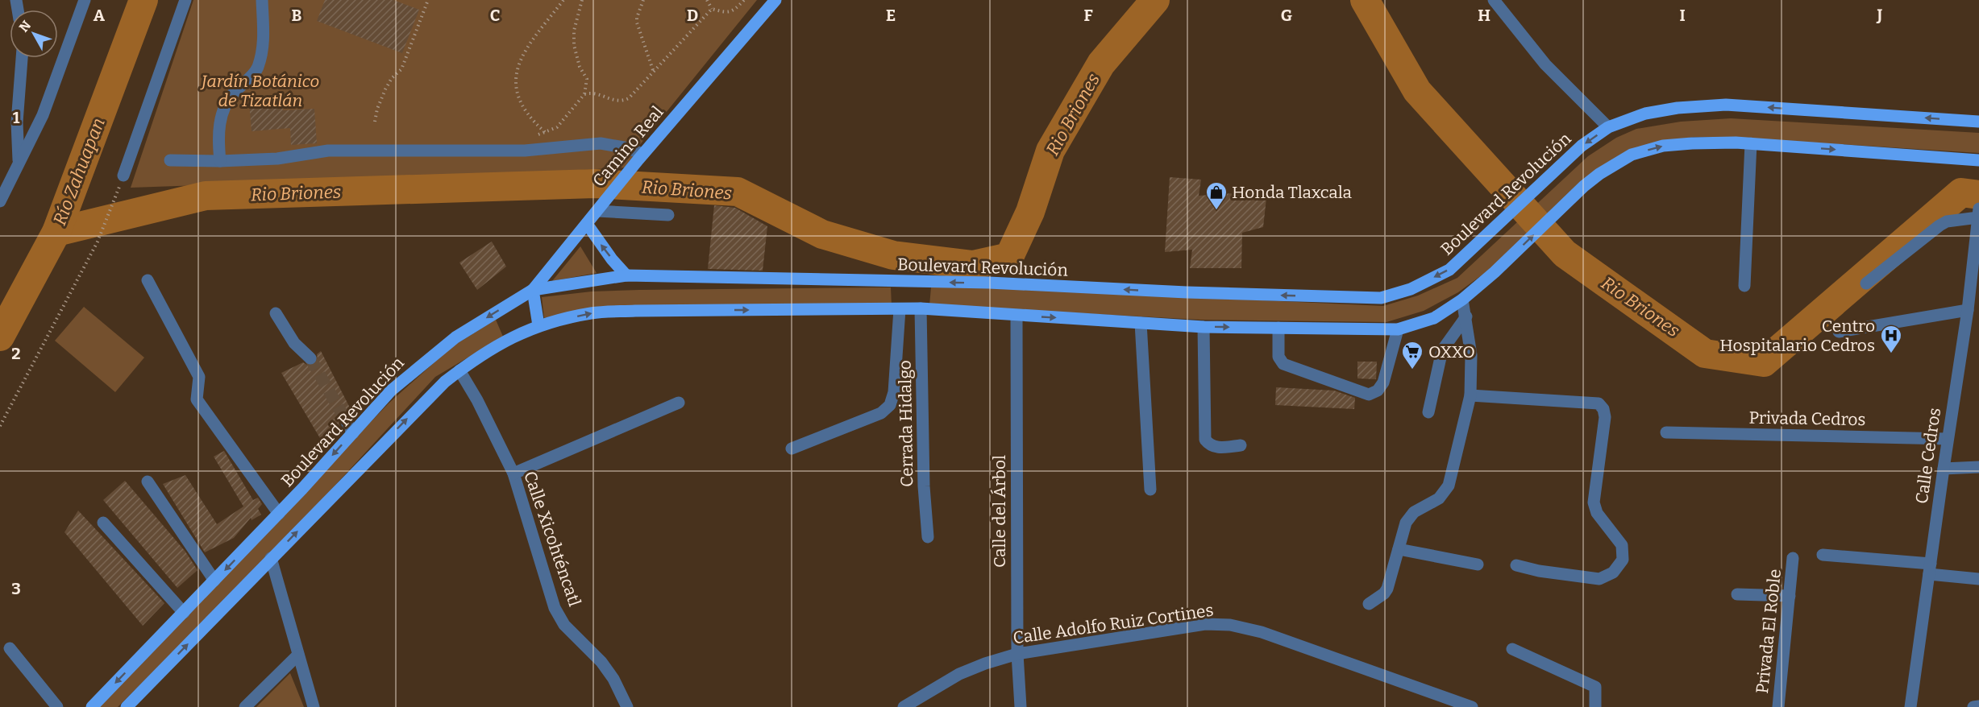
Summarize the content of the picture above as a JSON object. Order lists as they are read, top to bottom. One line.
{"streets":{"main road":["Camino Real","Boulevard Revolución"],"street":["Privada Cedros","Cerrada Hidalgo","Calle Cedros","Calle del Árbol","Calle Xicohténcatl","Calle Adolfo Ruiz Cortines","Privada El Roble"]},"crossings":[["Camino Real","Boulevard Revolución"],["Privada Cedros","Calle Cedros"],["Calle del Árbol","Calle Adolfo Ruiz Cortines"]],"water":["Rio Briones","Río Zahuapan"],"parks":["Jardín Botánico de Tizatlán"],"places":{"shop":["Honda Tlaxcala"],"hospital":["Centro Hospitalario Cedros"],"supermarket":["OXXO"]},"north":"top left","grid":{"columns":["A","B","C","D","E","F","G","H","I","J"],"rows":["1","2","3"]}}
